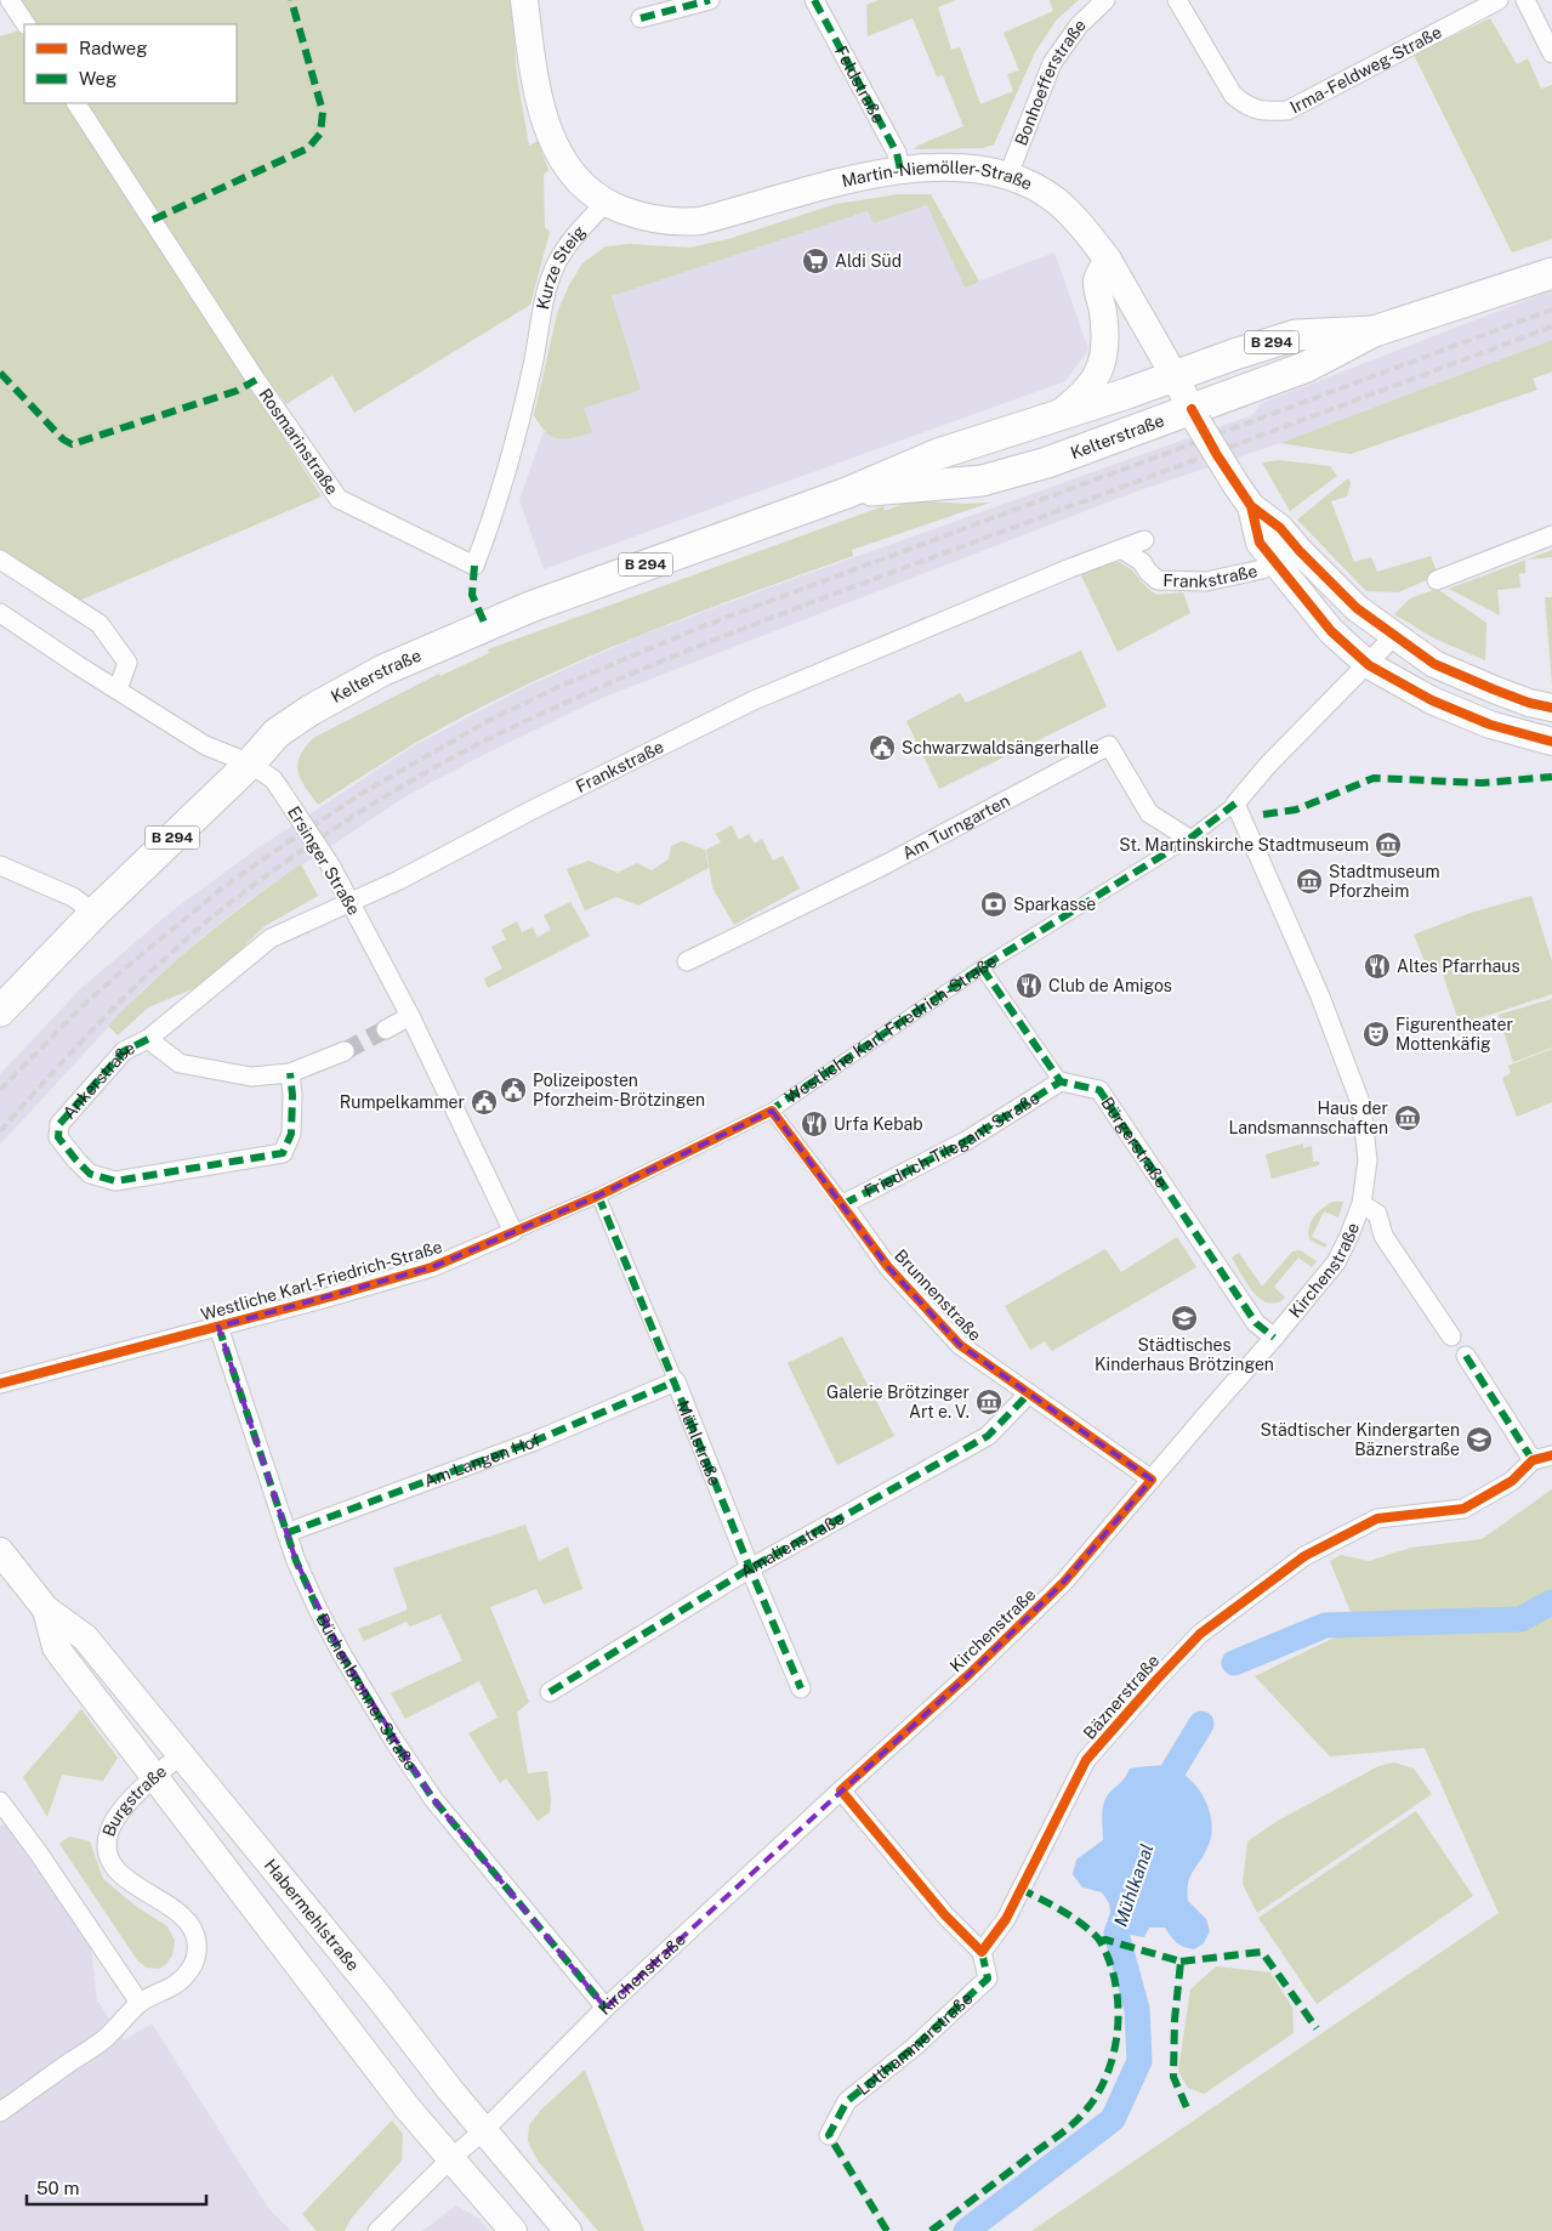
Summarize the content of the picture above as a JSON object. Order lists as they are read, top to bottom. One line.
{"streets":{"main road":["Martin-Niemöller-Straße","B 294","Kelterstraße","Habermehlstraße"],"street":["Irma-Feldweg-Straße","Feldstraße","Bonhoefferstraße","Kurze Steig","Rosmarinstraße","Frankstraße","Am Turngarten","Ersinger Straße","Westliche Karl-Friedrich-Straße","Ankerstraße","Bürgerstraße","Friedrich-Tilegant-Straße","Kirchenstraße","Brunnenstraße","Mühlstraße","Am Langen Hof","Amalienstraße","Büchenbronner Straße","Bäznerstraße","Burgstraße","Lotthammerstraße"]},"crossings":[["Feldstraße","Martin-Niemöller-Straße"],["Bonhoefferstraße","Martin-Niemöller-Straße"],["Martin-Niemöller-Straße","Kurze Steig"],["Martin-Niemöller-Straße","Kelterstraße"],["Kurze Steig","Rosmarinstraße"],["Kelterstraße","Ersinger Straße"],["Frankstraße","Ersinger Straße"],["Frankstraße","Ankerstraße"],["Am Turngarten","Westliche Karl-Friedrich-Straße"],["Ersinger Straße","Westliche Karl-Friedrich-Straße"],["Westliche Karl-Friedrich-Straße","Kirchenstraße"],["Westliche Karl-Friedrich-Straße","Brunnenstraße"],["Westliche Karl-Friedrich-Straße","Mühlstraße"],["Westliche Karl-Friedrich-Straße","Büchenbronner Straße"],["Bürgerstraße","Friedrich-Tilegant-Straße"],["Bürgerstraße","Kirchenstraße"],["Friedrich-Tilegant-Straße","Brunnenstraße"],["Kirchenstraße","Brunnenstraße"],["Kirchenstraße","Büchenbronner Straße"],["Kirchenstraße","Habermehlstraße"],["Brunnenstraße","Amalienstraße"],["Mühlstraße","Am Langen Hof"],["Mühlstraße","Amalienstraße"],["Am Langen Hof","Büchenbronner Straße"],["Bäznerstraße","Lotthammerstraße"],["Burgstraße","Habermehlstraße"]],"water":["Mühlkanal"],"places":{"supermarket":["Aldi Süd"],"public building":["Schwarzwaldsängerhalle","Polizeiposten Pforzheim-Brötzingen","Rumpelkammer"],"museum":["St. Martinskirche Stadtmuseum","Stadtmuseum Pforzheim","Haus der Landsmannschaften","Galerie Brötzinger Art e. V."],"bank":["Sparkasse"],"restaurant":["Altes Pfarrhaus","Club de Amigos","Urfa Kebab"],"theatre":["Figurentheater Mottenkäfig"],"school or university":["Städtisches Kinderhaus Brötzingen","Städtischer Kindergarten Bäznerstraße"]},"legend":["Radweg","Weg"],"scale_bar":"50 m"}
